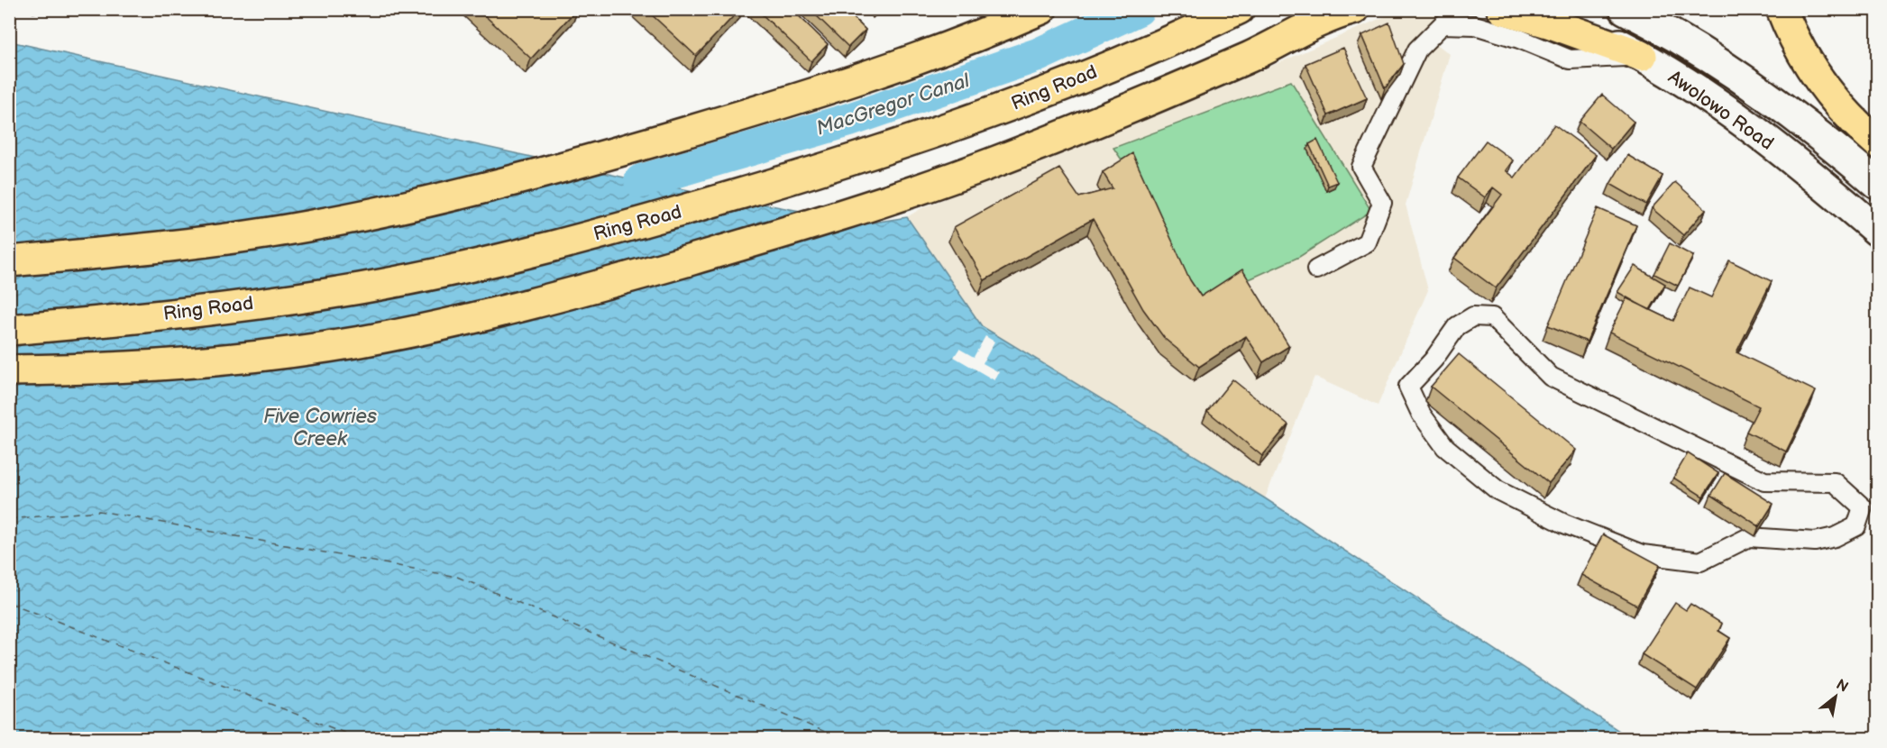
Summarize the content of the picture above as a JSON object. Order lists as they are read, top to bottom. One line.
{"streets":{"highway":["Ring Road"],"main road":["Awolowo Road"]},"water":["MacGregor Canal","Five Cowries Creek"],"north":"top right"}
